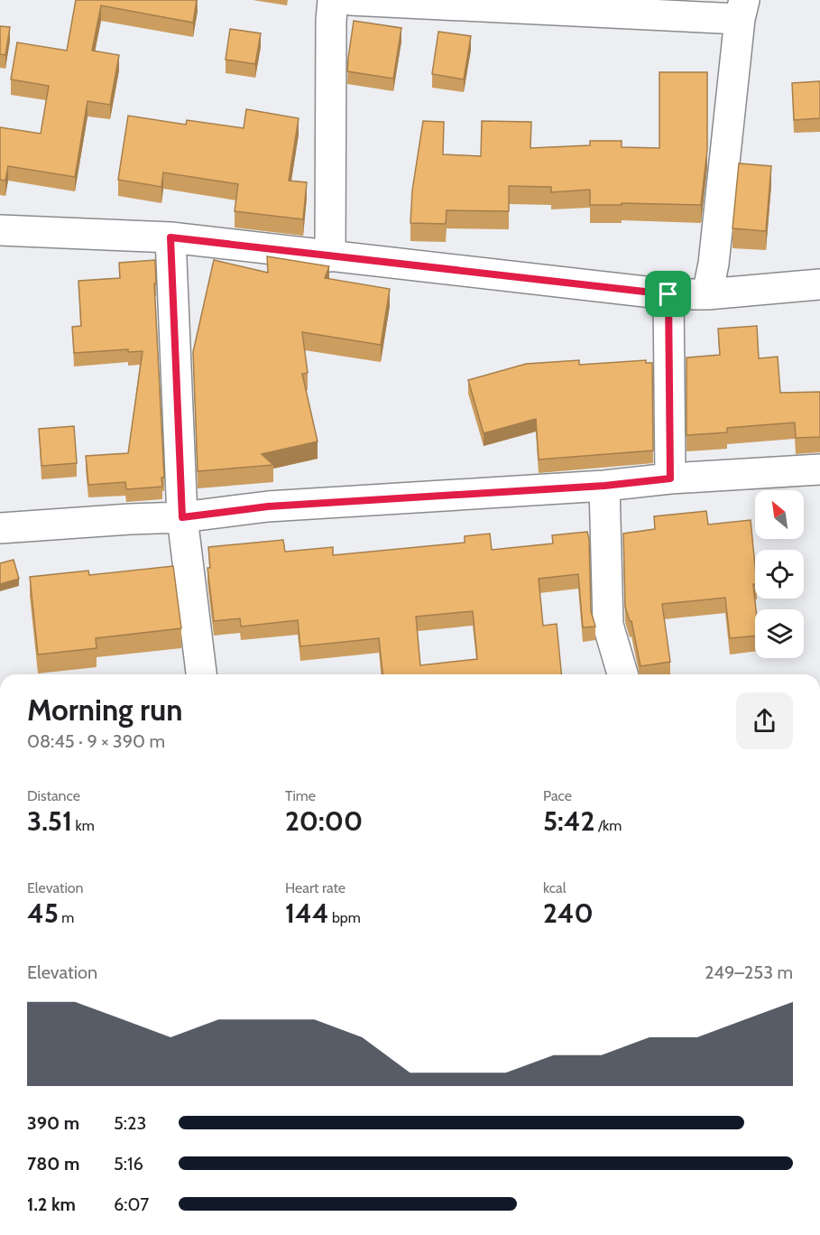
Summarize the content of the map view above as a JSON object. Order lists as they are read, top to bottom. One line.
{"north":"top left","page":{"heading":["Morning run","08:45 · 9 × 390 m"],"stats":[["Distance","3.51 km"],["Time","20:00"],["Pace","5:42 /km"],["Elevation","45 m"],["Heart rate","144 bpm"],["kcal","240"]],"chart":["Elevation","249–253 m"],"list":[{"name":"390 m","note":"5:23"},{"name":"780 m","note":"5:16"},{"name":"1.2 km","note":"6:07"}]}}
